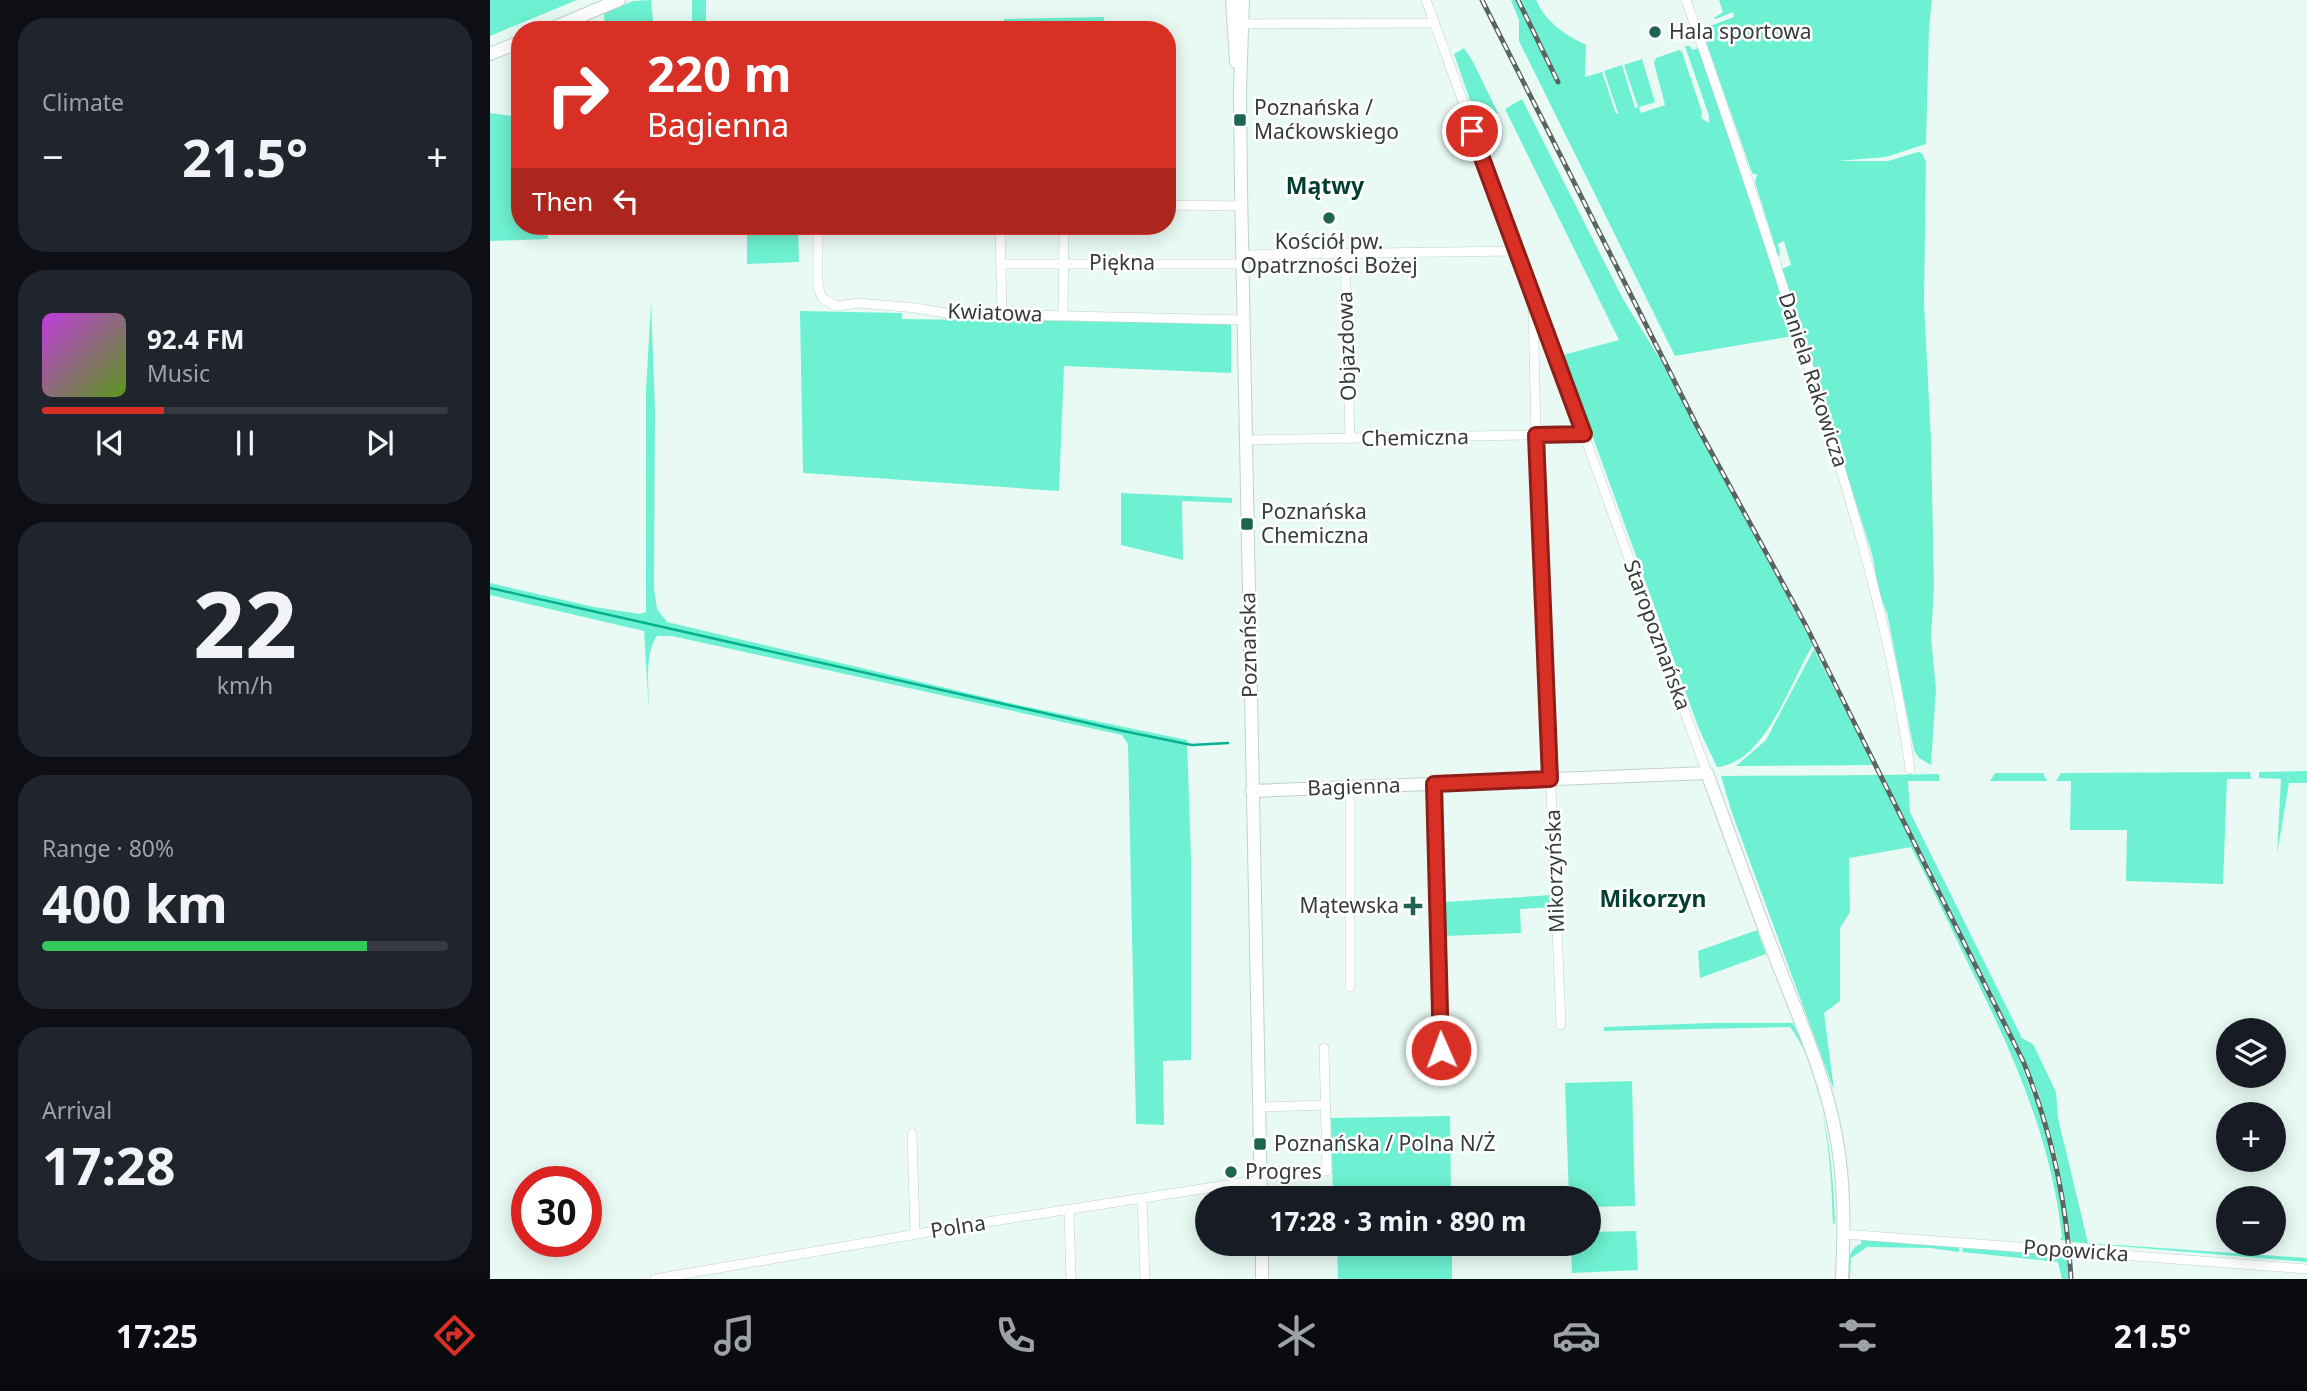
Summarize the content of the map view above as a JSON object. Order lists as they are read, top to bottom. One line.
{"streets":{"main road":["Staropoznańska","Poznańska","Bagienna"],"street":["Piękna","Kwiatowa","Objazdowa","Daniela Rakowicza","Chemiczna","Mikorzyńska","Polna","Popowicka"]},"crossings":[["Piękna","Poznańska"],["Kwiatowa","Poznańska"],["Objazdowa","Chemiczna"],["Chemiczna","Staropoznańska"],["Chemiczna","Poznańska"],["Chemiczna","Mikorzyńska"],["Staropoznańska","Bagienna"],["Staropoznańska","Mikorzyńska"],["Staropoznańska","Popowicka"],["Poznańska","Bagienna"],["Poznańska","Polna"],["Bagienna","Mikorzyńska"]],"districts":["Mątwy","Mikorzyn"],"places":{"other":["Hala sportowa","Kościół pw. Opatrzności Bożej","Progres"],"transit":["Poznańska / Maćkowskiego","Poznańska Chemiczna","Poznańska / Polna N/Ż"],"health":["Mątewska"]},"page":{"tile":["Climate",["22","km/h"],["Range · 80%","400 km"],["Arrival","17:28"]],"turn":["220 m","Bagienna"],"heat":["−","21.5°","+"],"then":"Then","song":["92.4 FM","Music"],"map_buttons":["+","−"],"limit":"30","trip":"17:28 · 3 min · 890 m","tabs":["17:25","21.5°"]}}
